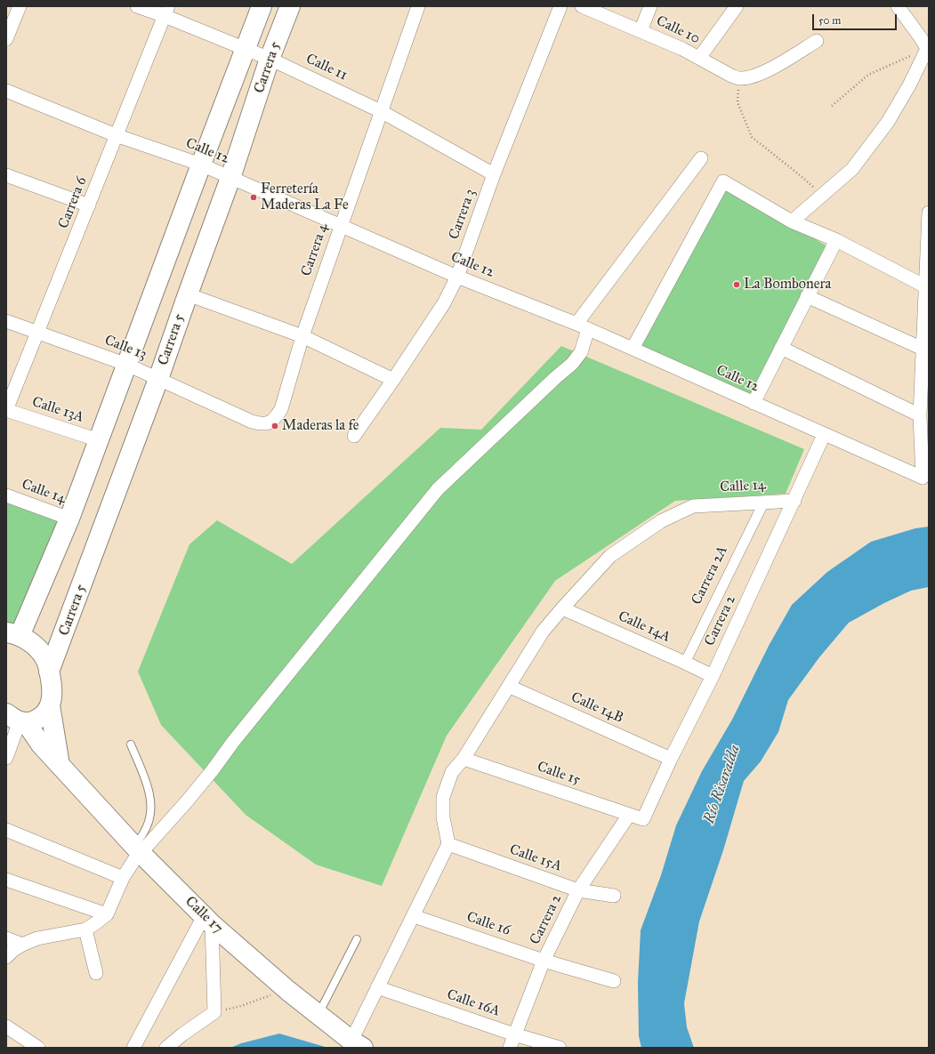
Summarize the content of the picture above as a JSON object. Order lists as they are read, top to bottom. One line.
{"streets":{"main road":["Carrera 5","Calle 17"],"street":["Calle 10","Calle 11","Calle 12","Carrera 6","Carrera 3","Carrera 4","Calle 13","Calle 13A","Calle 14","Carrera 2A","Carrera 2","Calle 14A","Calle 14B","Calle 15","Calle 15A","Calle 16","Calle 16A"]},"crossings":[["Carrera 5","Calle 11"],["Carrera 5","Calle 12"],["Carrera 5","Calle 13"],["Carrera 5","Calle 13A"],["Carrera 5","Calle 14"],["Calle 11","Carrera 6"],["Calle 11","Carrera 3"],["Calle 11","Carrera 4"],["Calle 12","Carrera 6"],["Calle 12","Carrera 3"],["Calle 12","Carrera 4"],["Calle 12","Carrera 2"],["Carrera 6","Calle 13"],["Carrera 6","Calle 13A"],["Carrera 4","Calle 13"],["Calle 14","Carrera 2A"],["Calle 14","Carrera 2"],["Calle 14","Calle 14A"],["Carrera 2A","Calle 14A"],["Carrera 2","Calle 14A"],["Carrera 2","Calle 14B"],["Carrera 2","Calle 15"],["Carrera 2","Calle 15A"],["Carrera 2","Calle 16"],["Carrera 2","Calle 16A"]],"water":["Río Risaralda"],"places":["Ferretería Maderas La Fe","La Bombonera","Maderas la fe"],"scale_bar":"50 m"}
